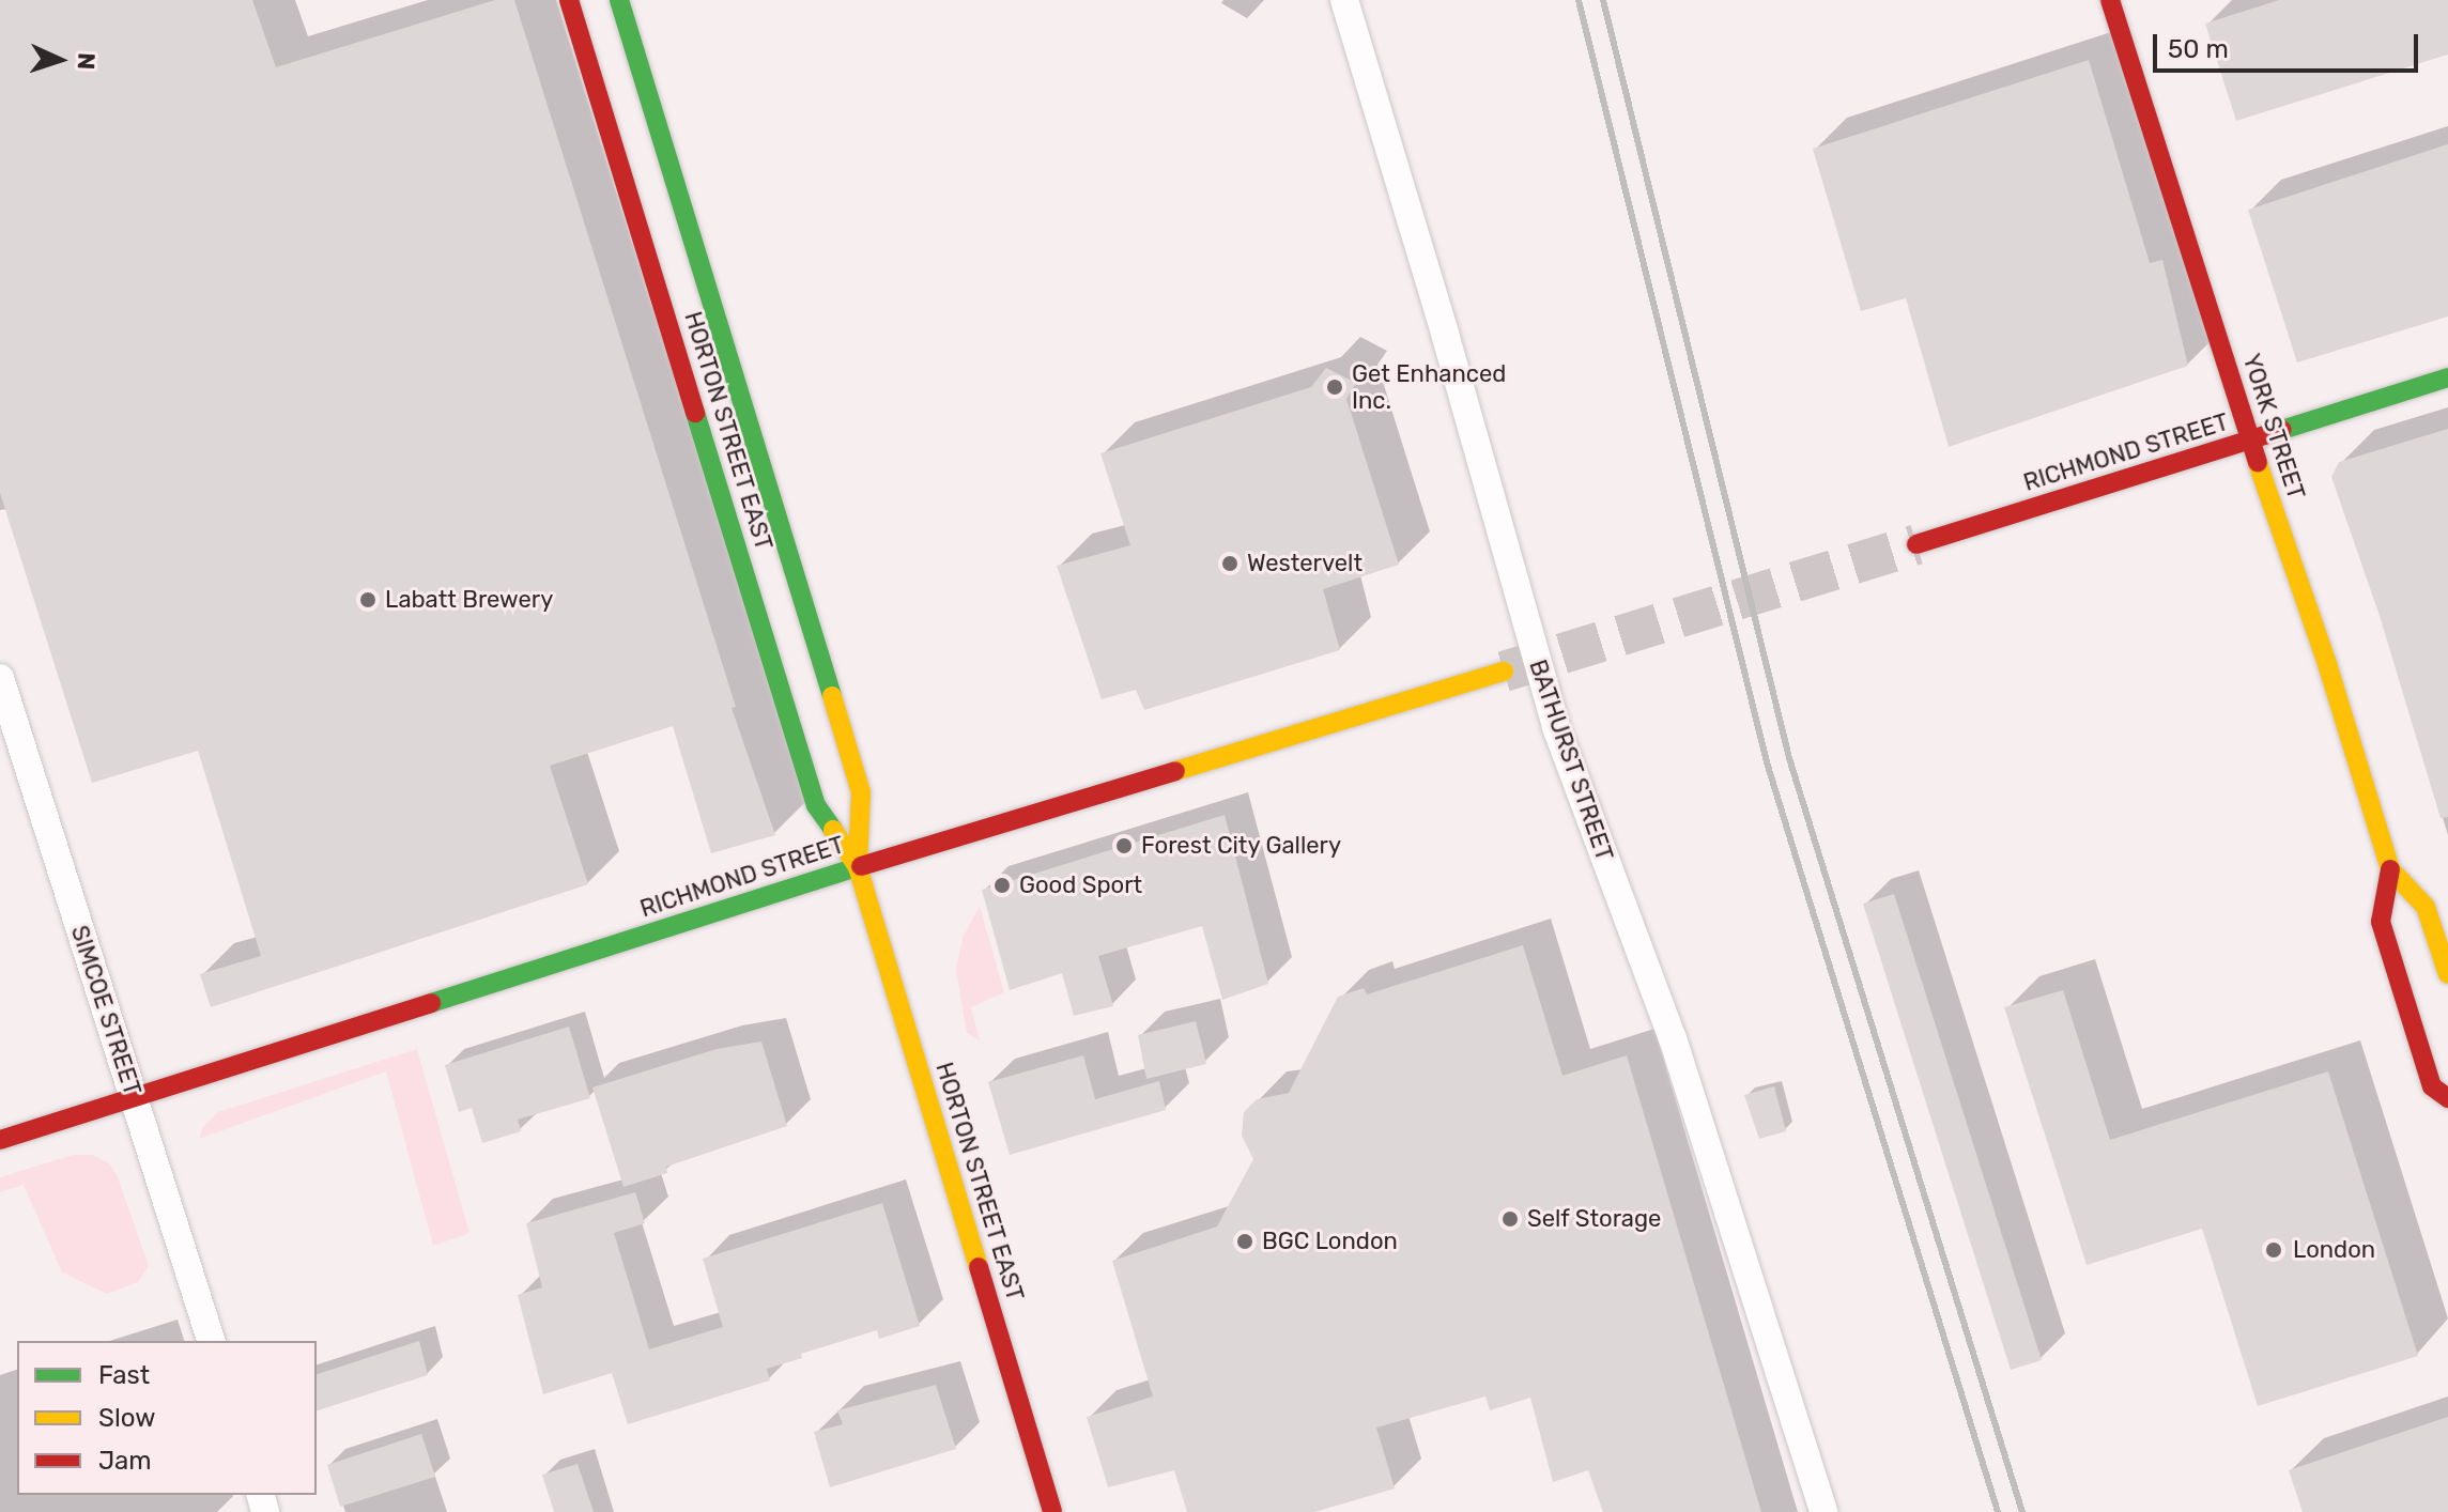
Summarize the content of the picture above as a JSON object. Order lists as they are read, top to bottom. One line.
{"streets":{"main road":["YORK STREET","HORTON STREET EAST","RICHMOND STREET"],"street":["BATHURST STREET","SIMCOE STREET"]},"crossings":[["YORK STREET","RICHMOND STREET"],["HORTON STREET EAST","RICHMOND STREET"],["RICHMOND STREET","SIMCOE STREET"]],"places":["Get Enhanced Inc.","Westervelt","Labatt Brewery","Forest City Gallery","Good Sport","Self Storage","BGC London","London"],"legend":["Fast","Slow","Jam"],"scale_bar":"50 m","north":"right"}
